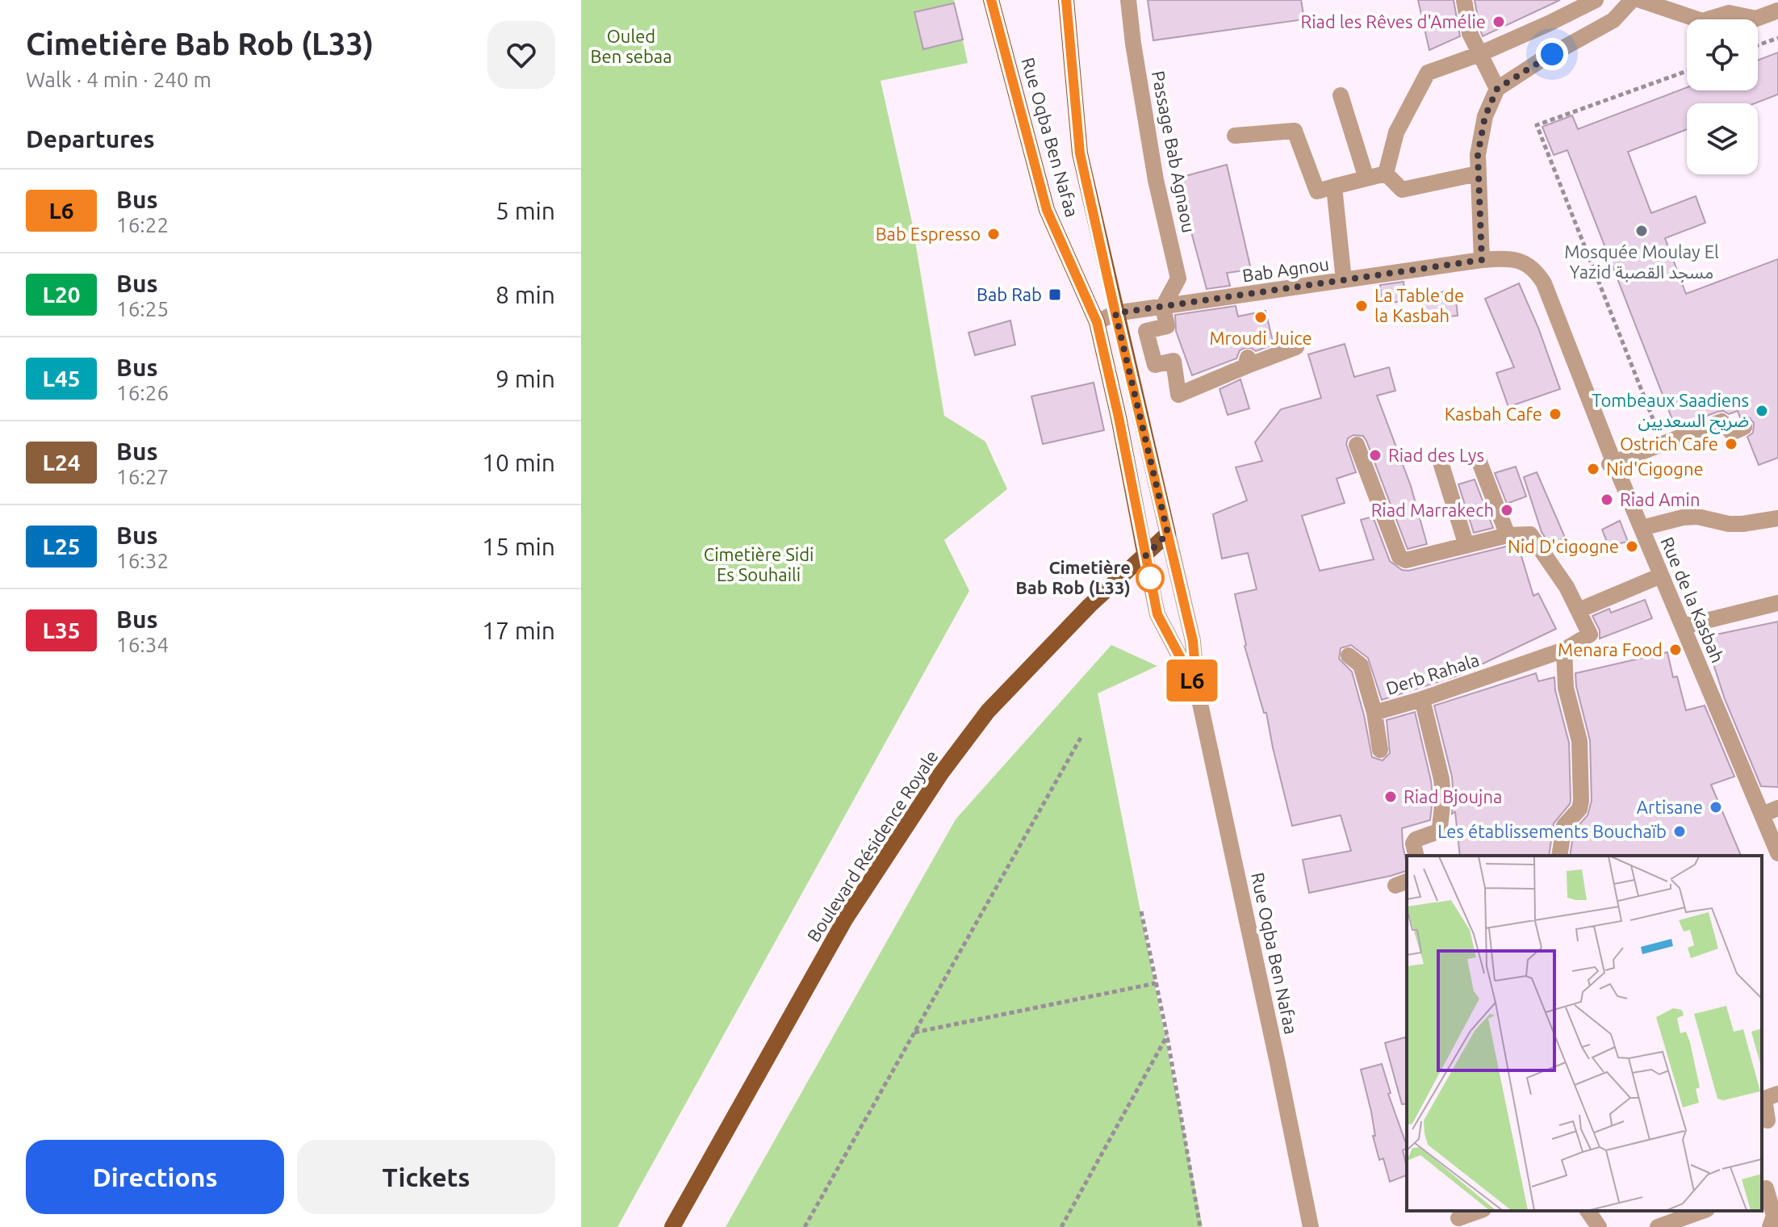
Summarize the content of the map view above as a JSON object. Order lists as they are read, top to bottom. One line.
{"streets":{"main road":["Rue Oqba Ben Nafaa","Boulevard Résidence Royale"],"street":["Passage Bab Agnaou","Bab Agnou","Rue de la Kasbah","Derb Rahala"]},"crossings":[["Rue Oqba Ben Nafaa","Bab Agnou"],["Rue Oqba Ben Nafaa","Boulevard Résidence Royale"],["Passage Bab Agnaou","Bab Agnou"],["Bab Agnou","Rue de la Kasbah"]],"parks":["Ouled Ben sebaa","Cimetière Sidi Es Souhaili"],"places":{"other":["Riad les Rêves d'Amélie","Mosquée Moulay El Yazid مسجد القصبة","Bab Espresso","La Table de la Kasbah","Mroudi Juice","Tombeaux Saadiens ضريح السعديين","Kasbah Cafe","Ostrich Cafe","Riad des Lys","Nid'Cigogne","Riad Amin","Riad Marrakech","Nid D'cigogne","Cimetière Bab Rob (L33)","Menara Food","Riad Bjoujna","Artisane","Les établissements Bouchaïb"],"transit":["Bab Rab"]},"lines":["bus line L6"],"page":{"heading":[["Cimetière Bab Rob (L33)","Walk · 4 min · 240 m"],"Departures"],"on_map":"L6","list":[{"mark":"L6","name":"Bus","note":"16:22","value":"5 min"},{"mark":"L20","name":"Bus","note":"16:25","value":"8 min"},{"mark":"L45","name":"Bus","note":"16:26","value":"9 min"},{"mark":"L24","name":"Bus","note":"16:27","value":"10 min"},{"mark":"L25","name":"Bus","note":"16:32","value":"15 min"},{"mark":"L35","name":"Bus","note":"16:34","value":"17 min"}],"buttons":["Directions","Tickets"]}}
